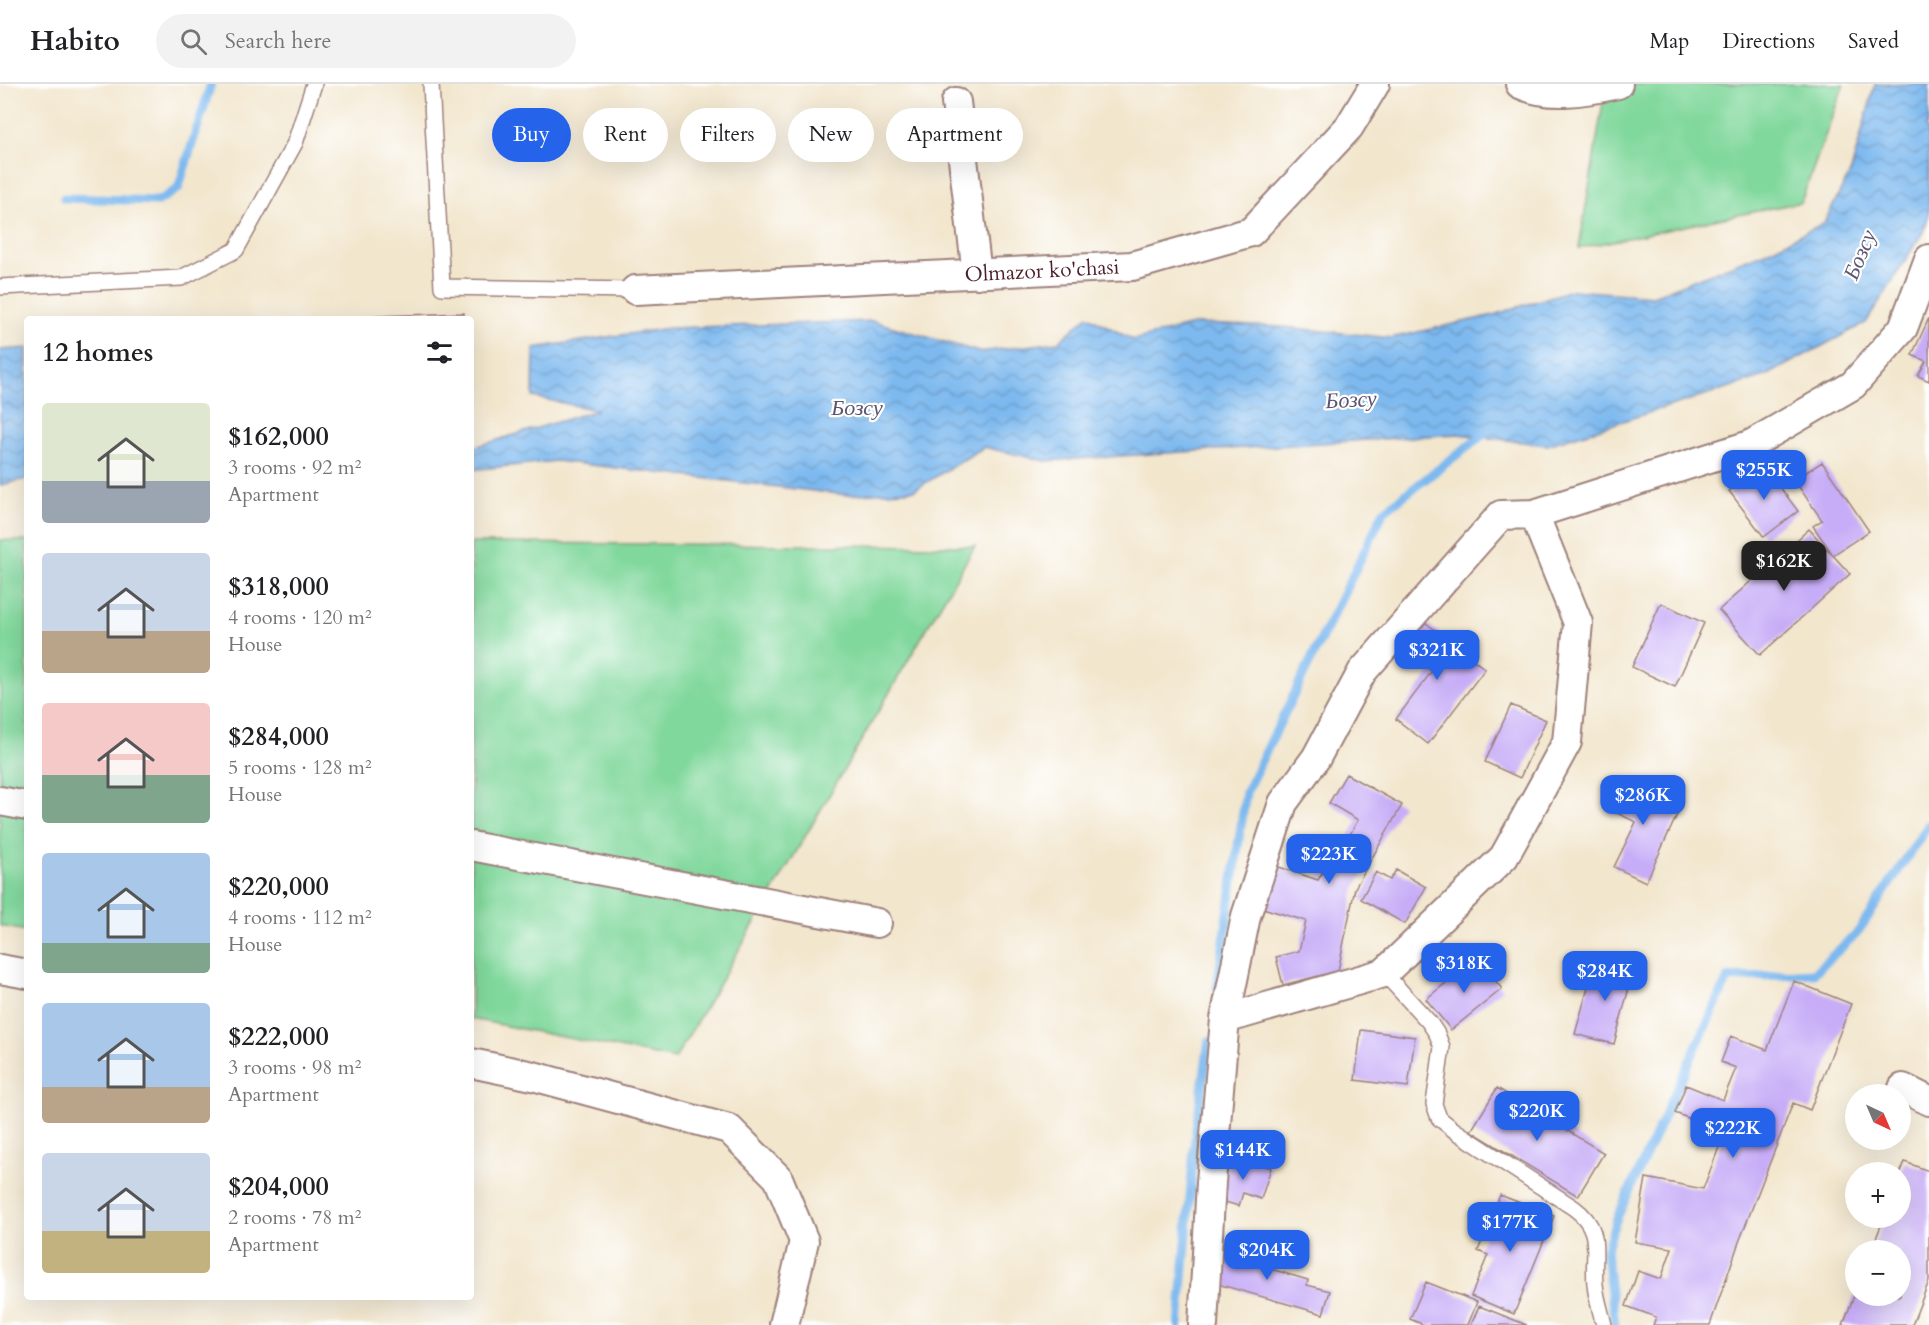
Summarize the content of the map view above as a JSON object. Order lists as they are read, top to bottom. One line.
{"streets":{"street":["Olmazor ko'chasi"]},"water":["Бозсу"],"north":"bottom right","page":{"header":"Habito","search":"Search here","nav":["Map","Directions","Saved"],"chip":["Buy","Rent","Filters","New","Apartment"],"heading":"12 homes","list":[{"name":"$162,000","note":"3 rooms · 92 m² · Apartment"},{"name":"$318,000","note":"4 rooms · 120 m² · House"},{"name":"$284,000","note":"5 rooms · 128 m² · House"},{"name":"$220,000","note":"4 rooms · 112 m² · House"},{"name":"$222,000","note":"3 rooms · 98 m² · Apartment"},{"name":"$204,000","note":"2 rooms · 78 m² · Apartment"}],"price":["$255K","$162K","$321K","$286K","$223K","$318K","$284K","$220K","$222K","$144K","$177K","$204K"],"map_buttons":["+","−"]}}
